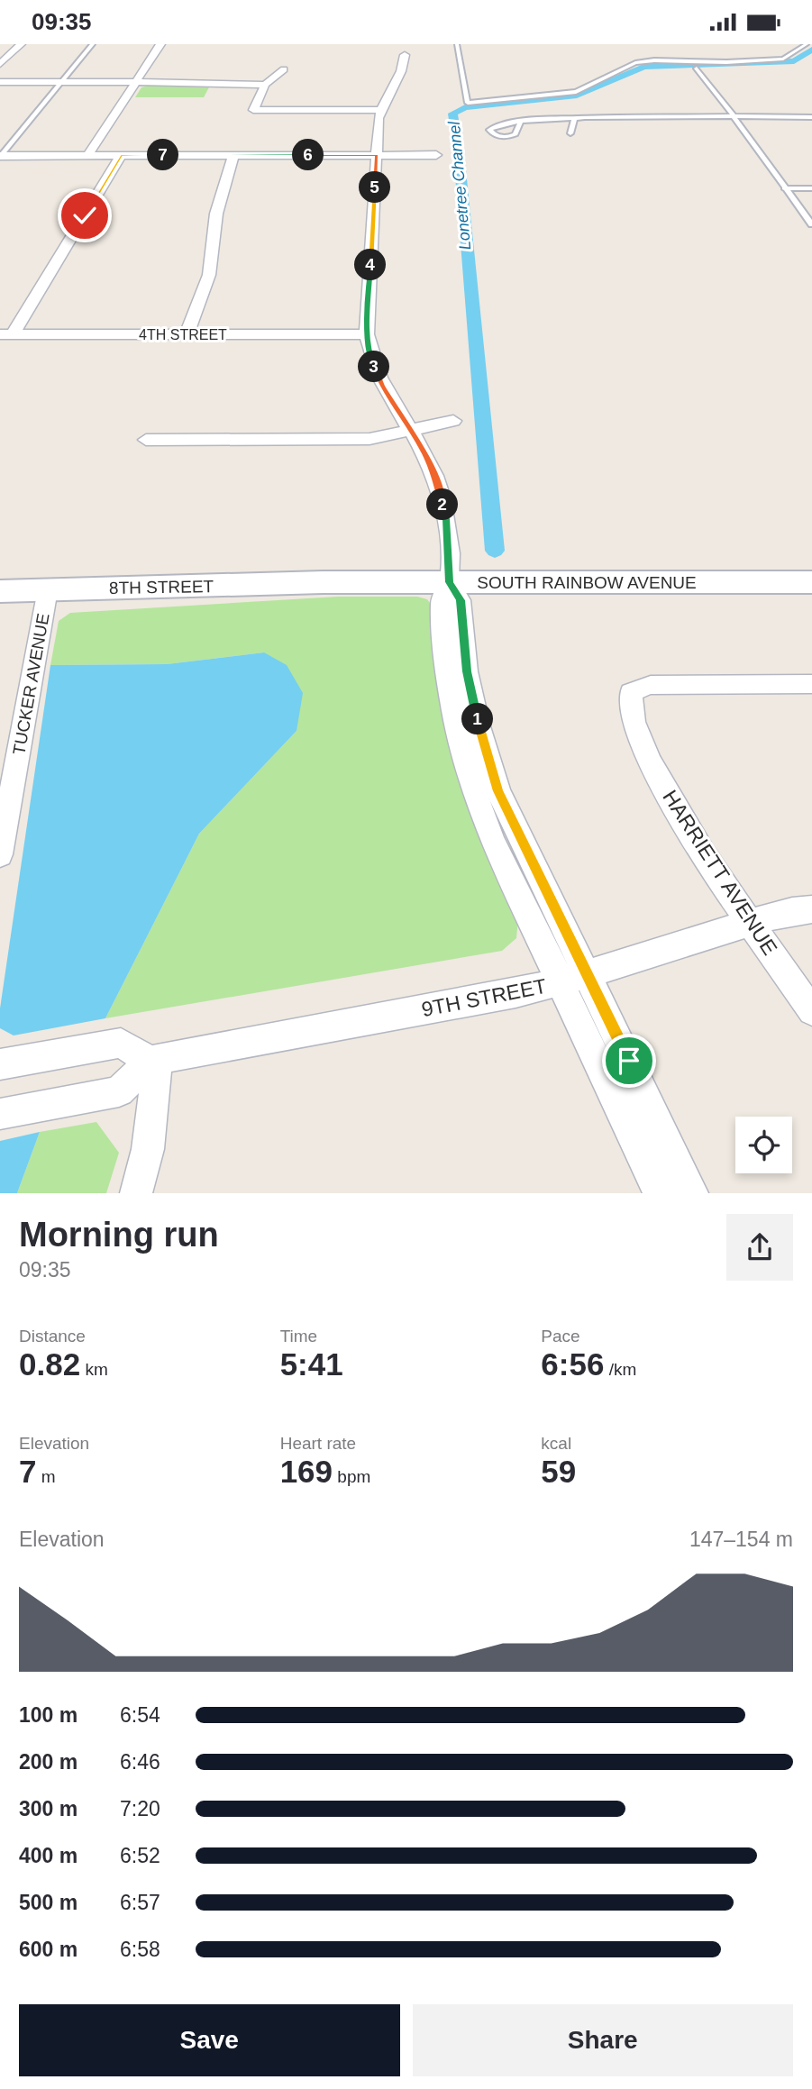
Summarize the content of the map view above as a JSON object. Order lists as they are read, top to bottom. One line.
{"streets":{"street":["4TH STREET","SOUTH RAINBOW AVENUE","8TH STREET","TUCKER AVENUE","HARRIETT AVENUE","9TH STREET"]},"crossings":[["SOUTH RAINBOW AVENUE","8TH STREET"],["8TH STREET","TUCKER AVENUE"],["HARRIETT AVENUE","9TH STREET"]],"water":["Lonetree Channel"],"page":{"status":"09:35","pins":["6","7","5","4","3","2","1"],"heading":["Morning run","09:35"],"stats":[["Distance","0.82 km"],["Time","5:41"],["Pace","6:56 /km"],["Elevation","7 m"],["Heart rate","169 bpm"],["kcal","59"]],"chart":["Elevation","147–154 m"],"list":[{"name":"100 m","note":"6:54"},{"name":"200 m","note":"6:46"},{"name":"300 m","note":"7:20"},{"name":"400 m","note":"6:52"},{"name":"500 m","note":"6:57"},{"name":"600 m","note":"6:58"}],"buttons":["Save","Share"]}}
